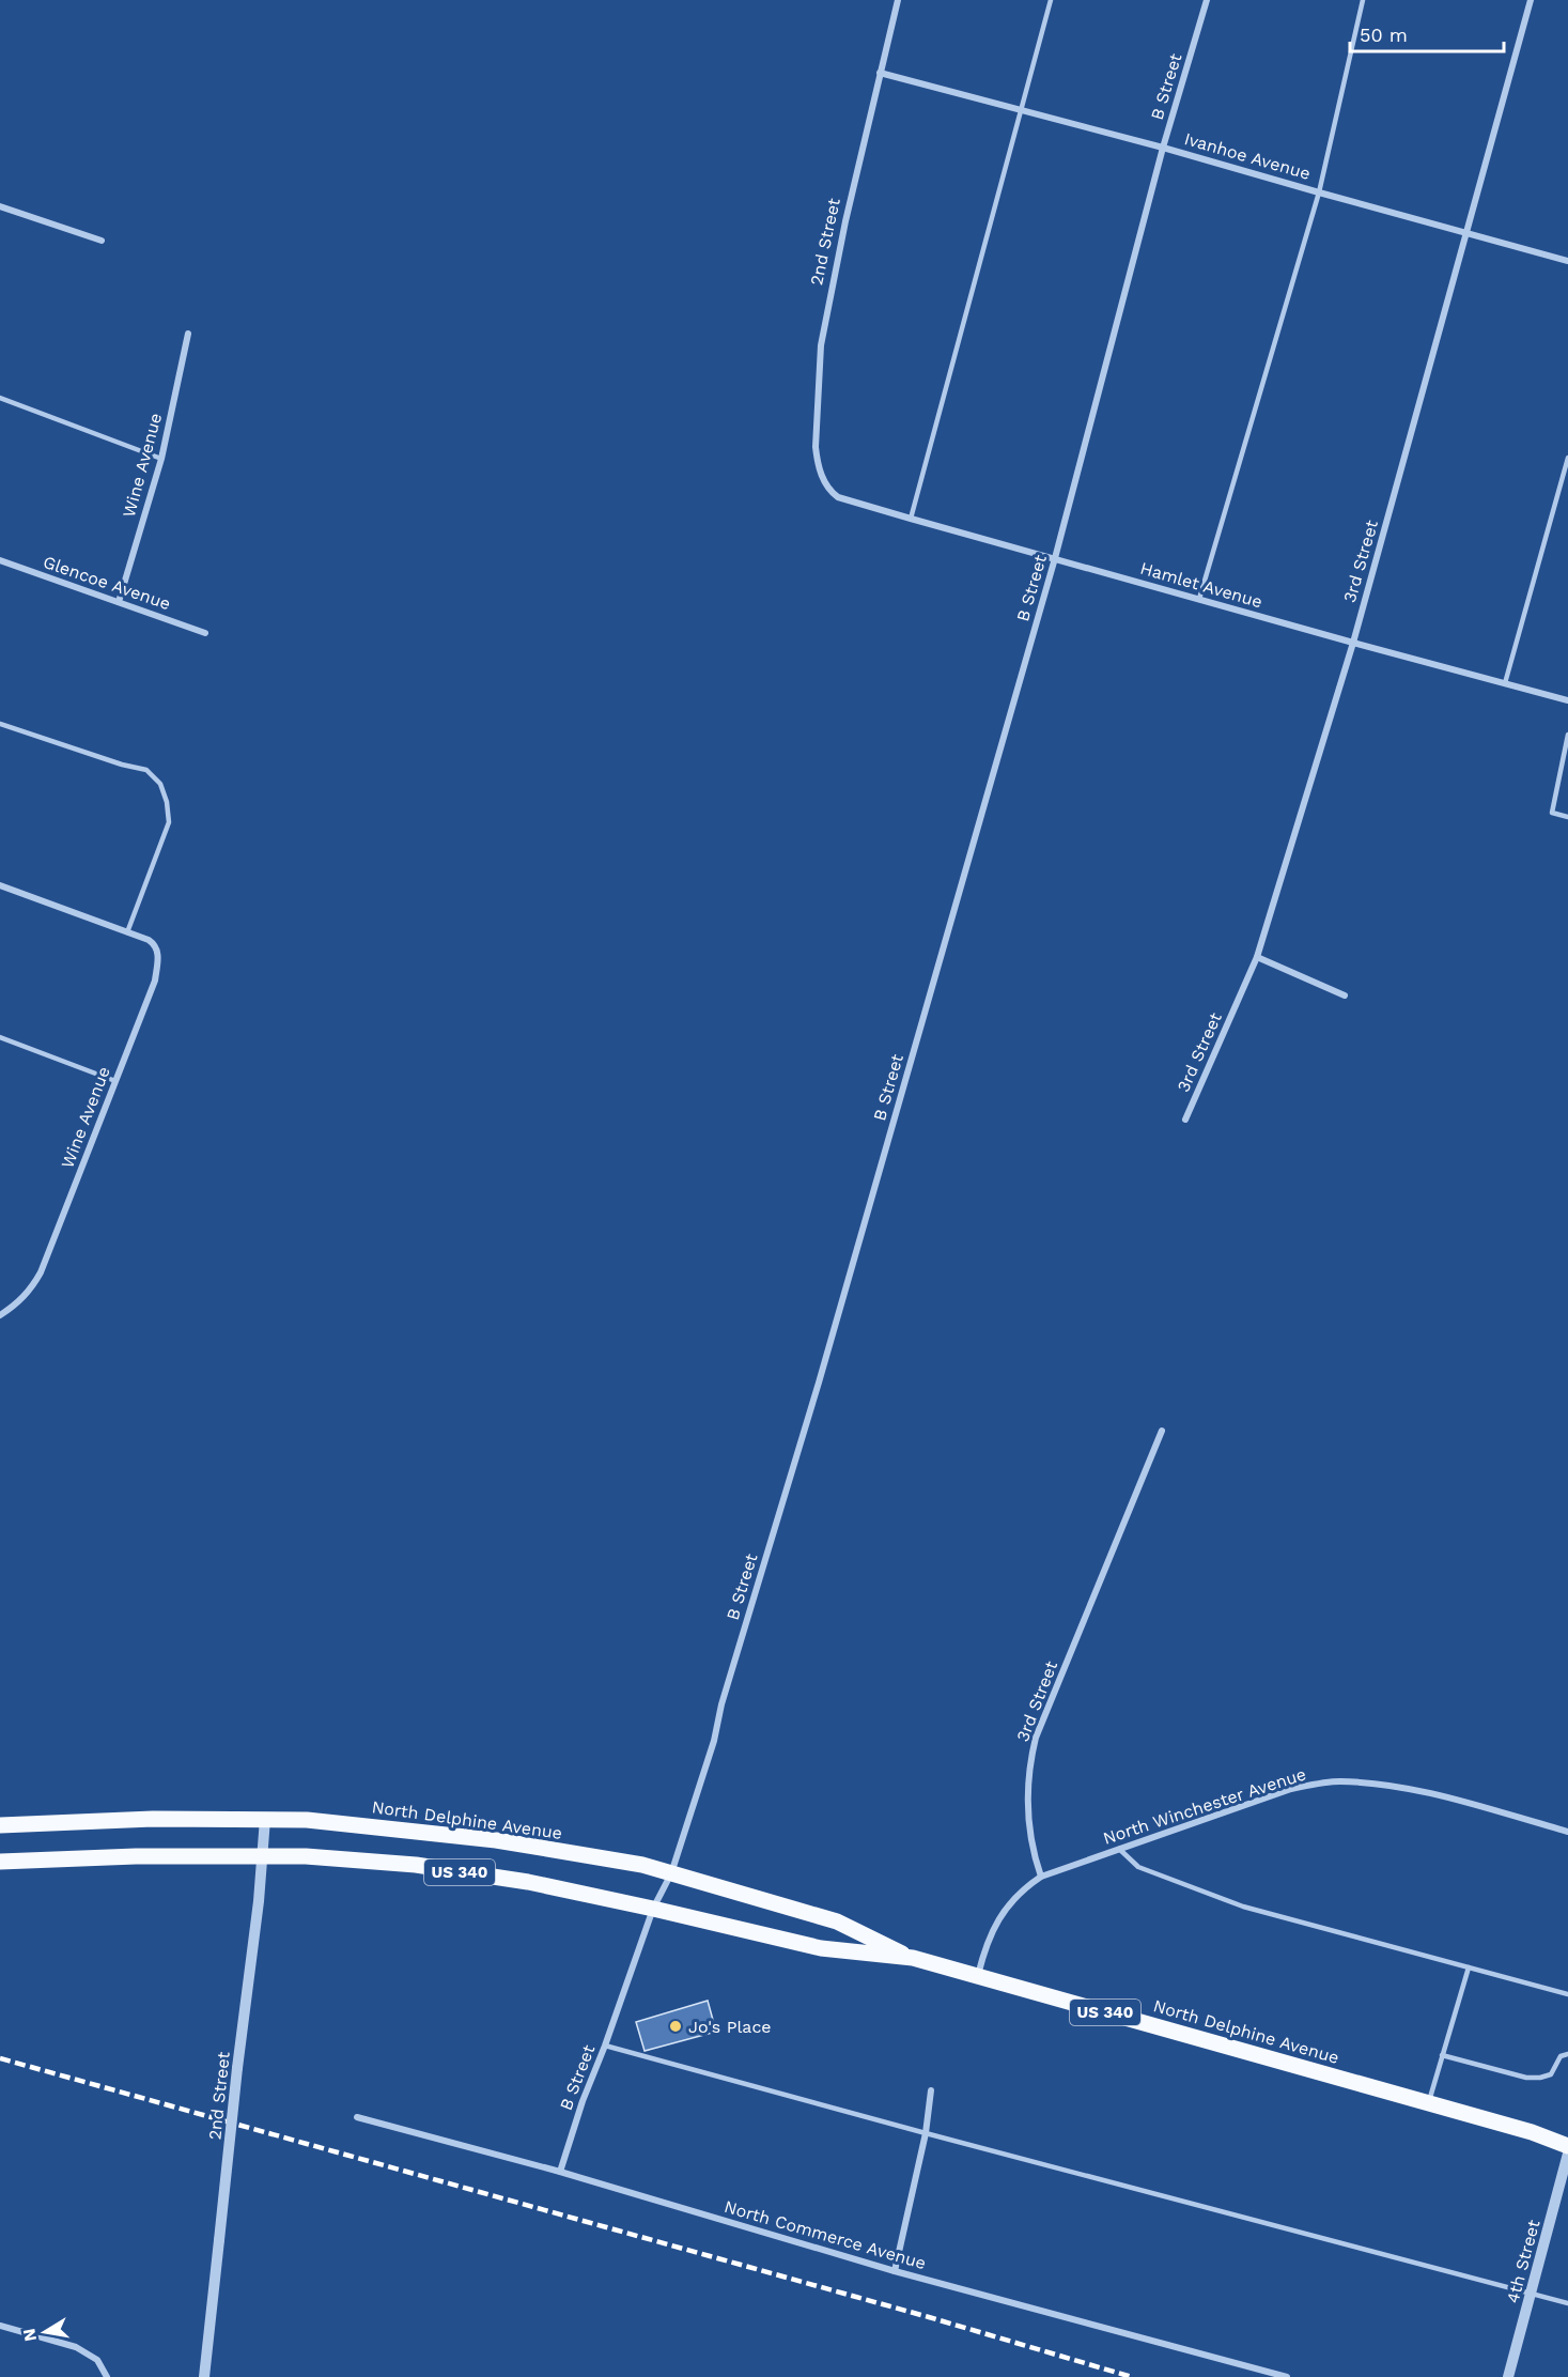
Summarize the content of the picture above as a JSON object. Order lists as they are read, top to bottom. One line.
{"streets":{"main road":["North Delphine Avenue","US 340"],"street":["B Street","Ivanhoe Avenue","2nd Street","Wine Avenue","3rd Street","Glencoe Avenue","Hamlet Avenue","North Winchester Avenue","North Commerce Avenue","4th Street"]},"crossings":[["B Street","Ivanhoe Avenue"],["B Street","Hamlet Avenue"],["B Street","North Delphine Avenue"],["B Street","North Commerce Avenue"],["Ivanhoe Avenue","2nd Street"],["Ivanhoe Avenue","3rd Street"],["2nd Street","Hamlet Avenue"],["2nd Street","North Delphine Avenue"],["Wine Avenue","Glencoe Avenue"],["3rd Street","Hamlet Avenue"],["3rd Street","North Winchester Avenue"]],"places":["Jo's Place"],"scale_bar":"50 m","north":"left"}
